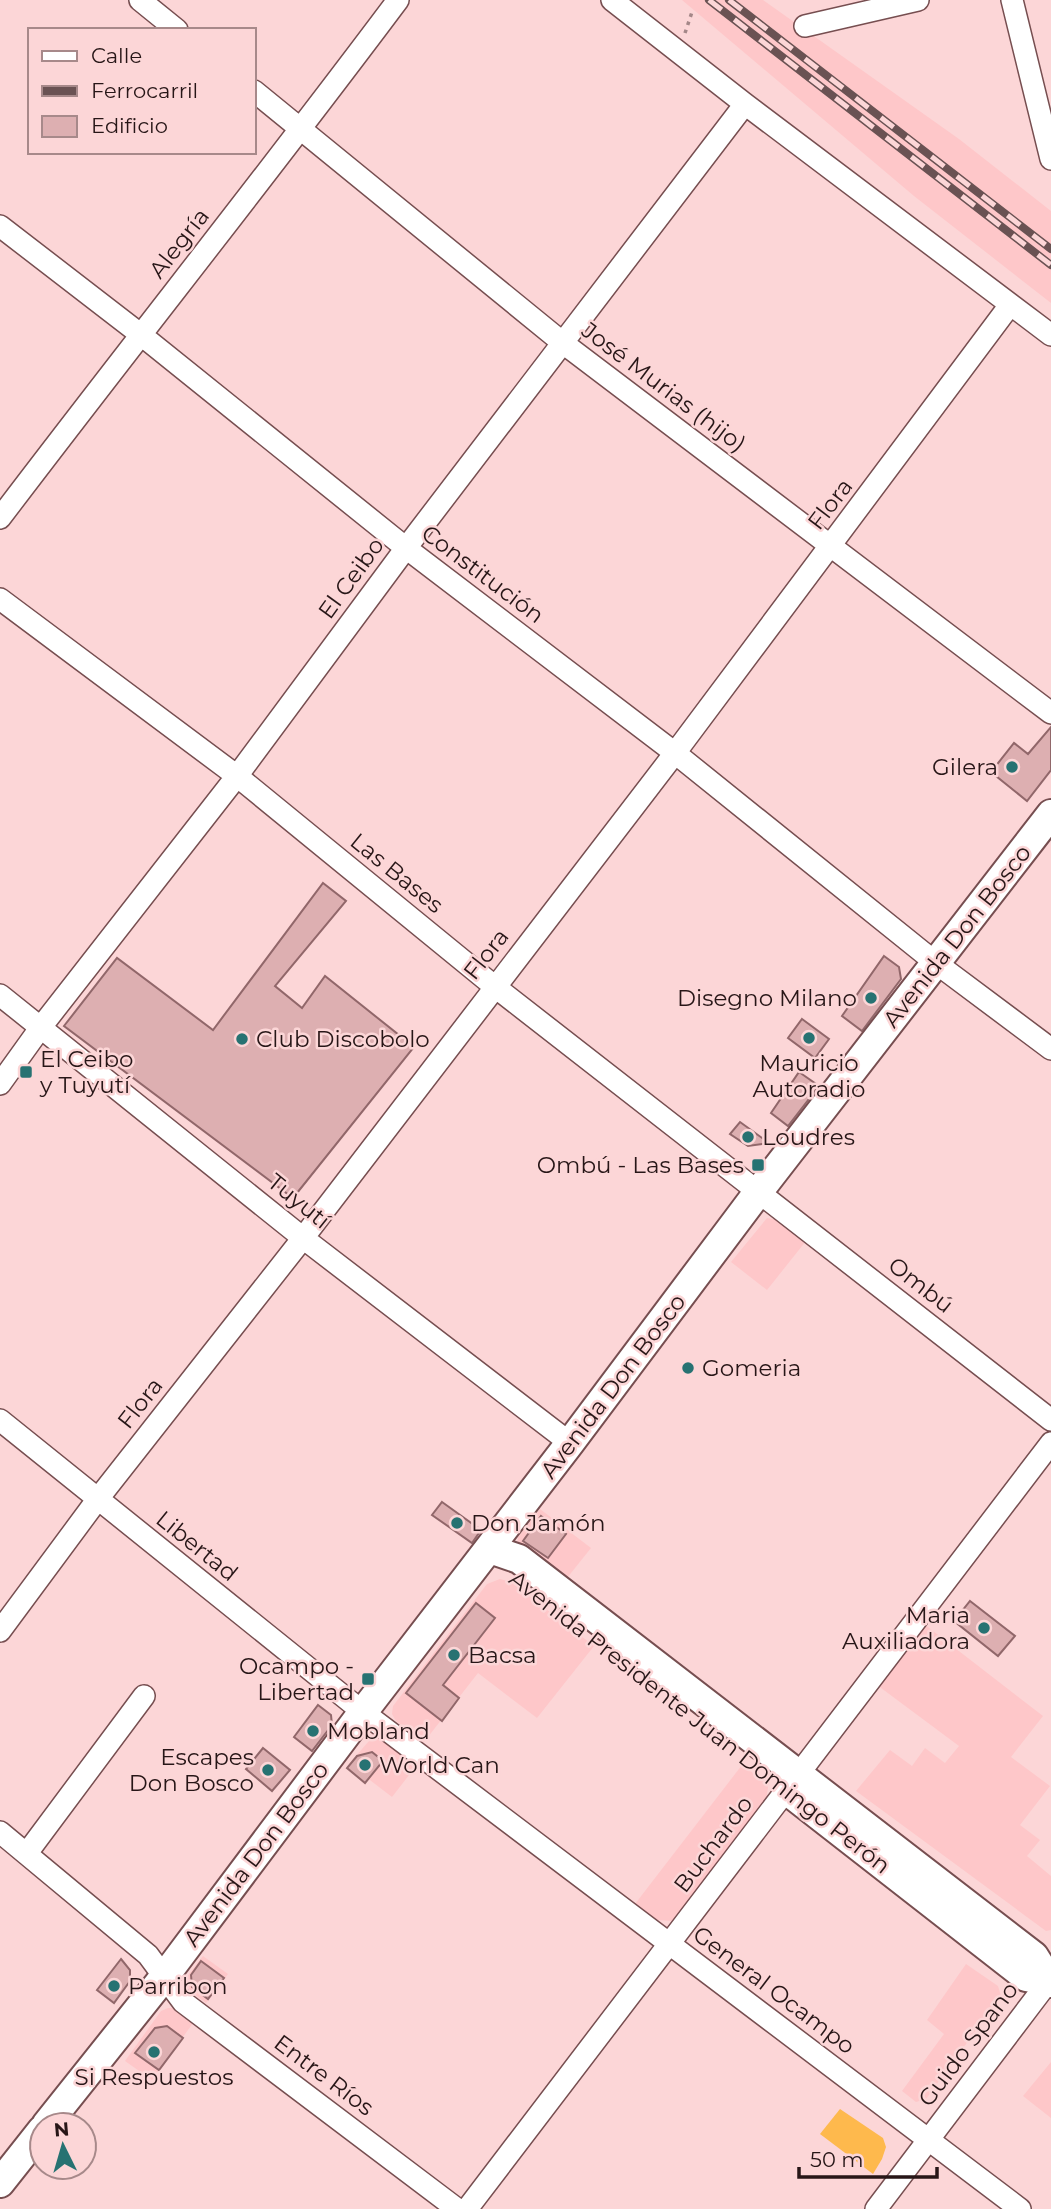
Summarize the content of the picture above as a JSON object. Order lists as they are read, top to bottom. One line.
{"streets":{"main road":["Avenida Don Bosco","Avenida Presidente Juan Domingo Perón"],"street":["Alegría","José Murias (hijo)","Flora","Constitución","El Ceibo","Las Bases","Tuyutí","Ombú","Libertad","Buchardo","General Ocampo","Guido Spano","Entre Ríos"]},"crossings":[["Alegría","José Murias (hijo)"],["Alegría","Constitución"],["José Murias (hijo)","Flora"],["José Murias (hijo)","El Ceibo"],["Flora","Constitución"],["Flora","Las Bases"],["Flora","Tuyutí"],["Flora","Libertad"],["Constitución","El Ceibo"],["Constitución","Avenida Don Bosco"],["El Ceibo","Las Bases"],["El Ceibo","Tuyutí"],["Las Bases","Avenida Don Bosco"],["Las Bases","Ombú"],["Avenida Don Bosco","Tuyutí"],["Avenida Don Bosco","Ombú"],["Avenida Don Bosco","Libertad"],["Avenida Don Bosco","Avenida Presidente Juan Domingo Perón"],["Avenida Don Bosco","General Ocampo"],["Avenida Don Bosco","Entre Ríos"],["Libertad","General Ocampo"],["Avenida Presidente Juan Domingo Perón","Buchardo"],["Avenida Presidente Juan Domingo Perón","Guido Spano"],["Buchardo","General Ocampo"],["General Ocampo","Guido Spano"]],"places":{"other":["Gilera","Disegno Milano","Mauricio Autoradio","Club Discobolo","Loudres","Gomeria","Don Jamón","Maria Auxiliadora","Bacsa","Mobland","World Can","Escapes Don Bosco","Parribon","Si Respuestos"],"transit":["El Ceibo y Tuyutí","Ombú - Las Bases","Ocampo - Libertad"]},"legend":["Calle","Ferrocarril","Edificio"],"scale_bar":"50 m","north":"top"}
